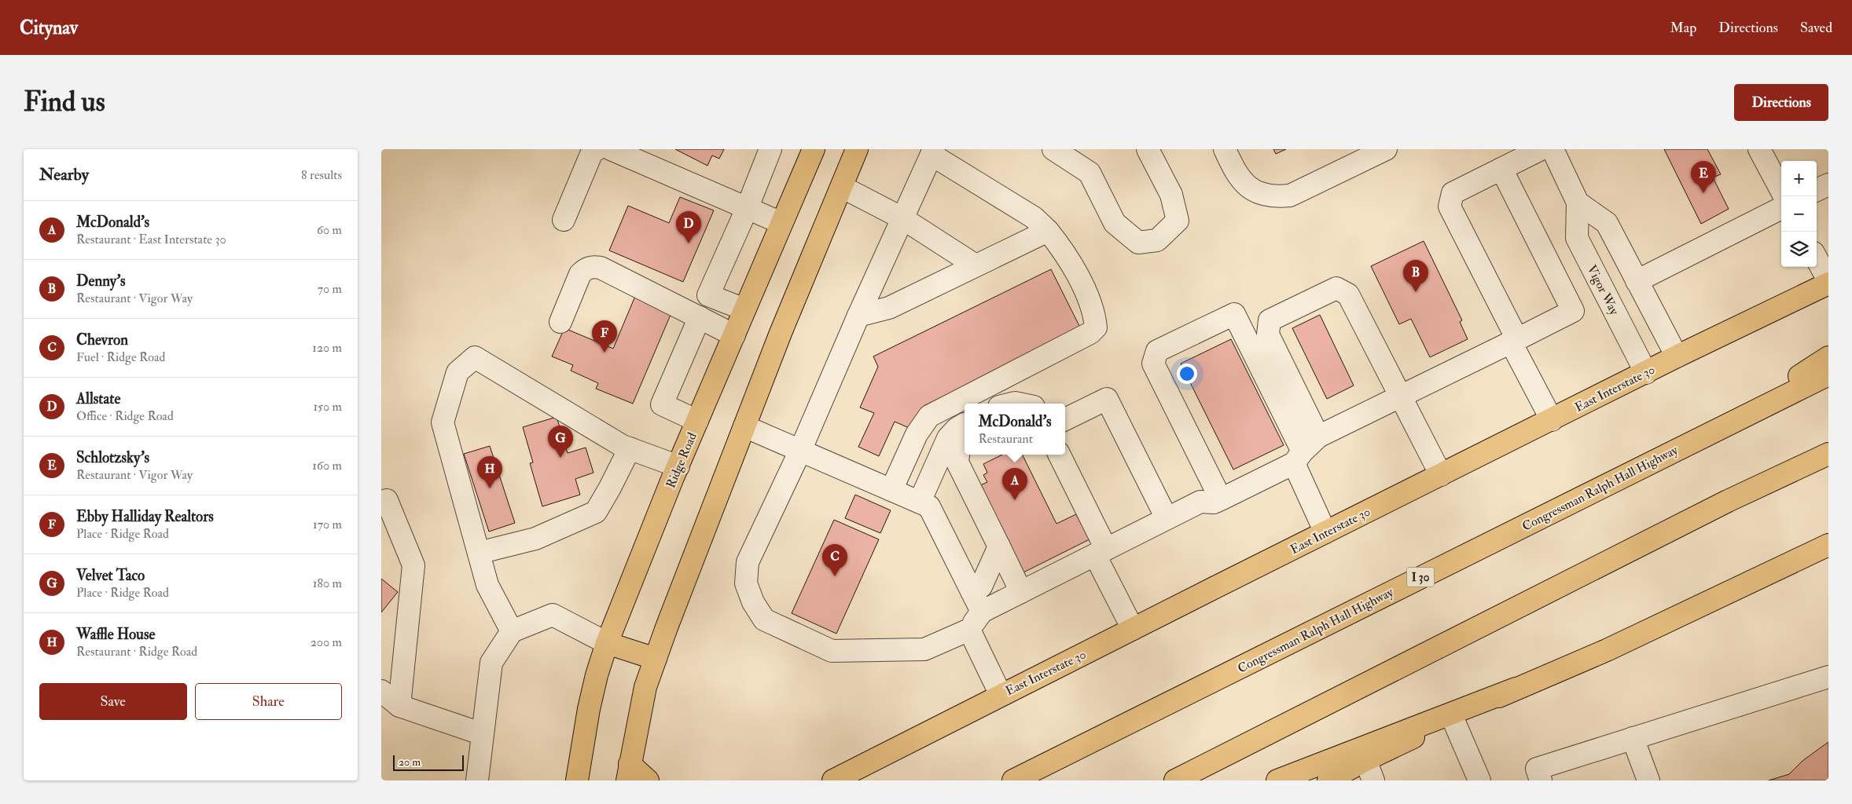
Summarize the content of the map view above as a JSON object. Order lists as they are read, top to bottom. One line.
{"streets":{"main road":["East Interstate 30","Ridge Road","Congressman Ralph Hall Highway","I 30"],"street":["Vigor Way"]},"crossings":[["Vigor Way","East Interstate 30"]],"scale_bar":"20 m","page":{"header":"Citynav","nav":["Map","Directions","Saved"],"buttons":["Directions",["Save","Share"]],"title":"Find us","heading":["Nearby","8 results"],"map_buttons":["+","−"],"pins":["E","D","B","F","G","H","A","C"],"list":[{"mark":"A","name":"McDonald's","note":"Restaurant · East Interstate 30","value":"60 m"},{"mark":"B","name":"Denny's","note":"Restaurant · Vigor Way","value":"70 m"},{"mark":"C","name":"Chevron","note":"Fuel · Ridge Road","value":"120 m"},{"mark":"D","name":"Allstate","note":"Office · Ridge Road","value":"150 m"},{"mark":"E","name":"Schlotzsky's","note":"Restaurant · Vigor Way","value":"160 m"},{"mark":"F","name":"Ebby Halliday Realtors","note":"Place · Ridge Road","value":"170 m"},{"mark":"G","name":"Velvet Taco","note":"Place · Ridge Road","value":"180 m"},{"mark":"H","name":"Waffle House","note":"Restaurant · Ridge Road","value":"200 m"}],"popup":["McDonald's","Restaurant"],"scale":"20 m"}}
